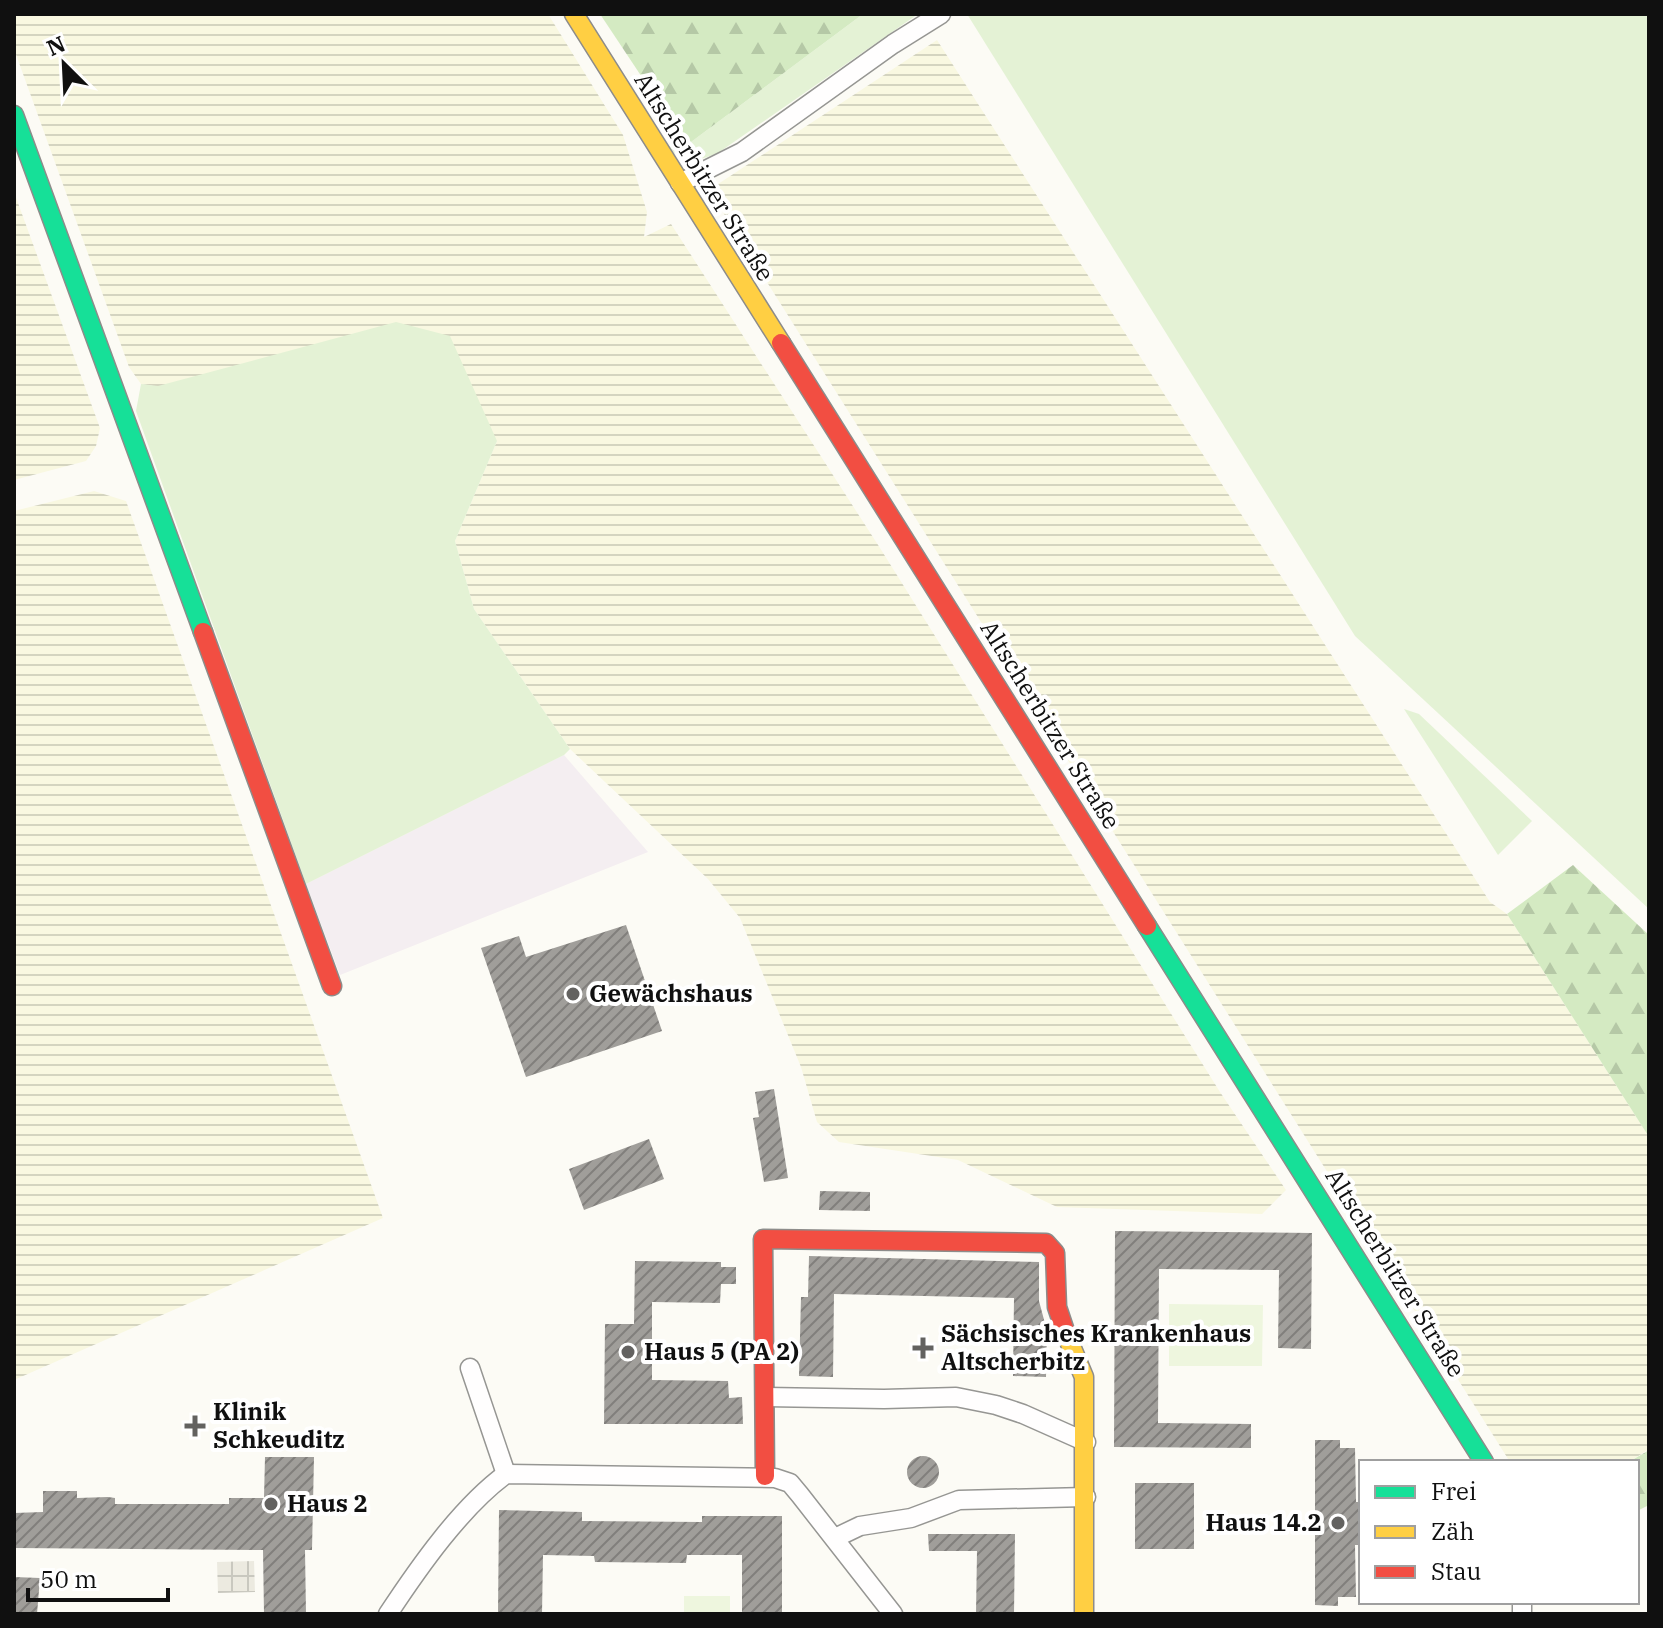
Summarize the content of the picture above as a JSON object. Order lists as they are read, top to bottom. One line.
{"streets":{"street":["Altscherbitzer Straße"]},"places":{"other":["Gewächshaus","Haus 5 (PA 2)","Haus 2","Haus 14.2"],"health":["Sächsisches Krankenhaus Altscherbitz","Klinik Schkeuditz"]},"legend":["Frei","Zäh","Stau"],"scale_bar":"50 m","north":"top left"}
